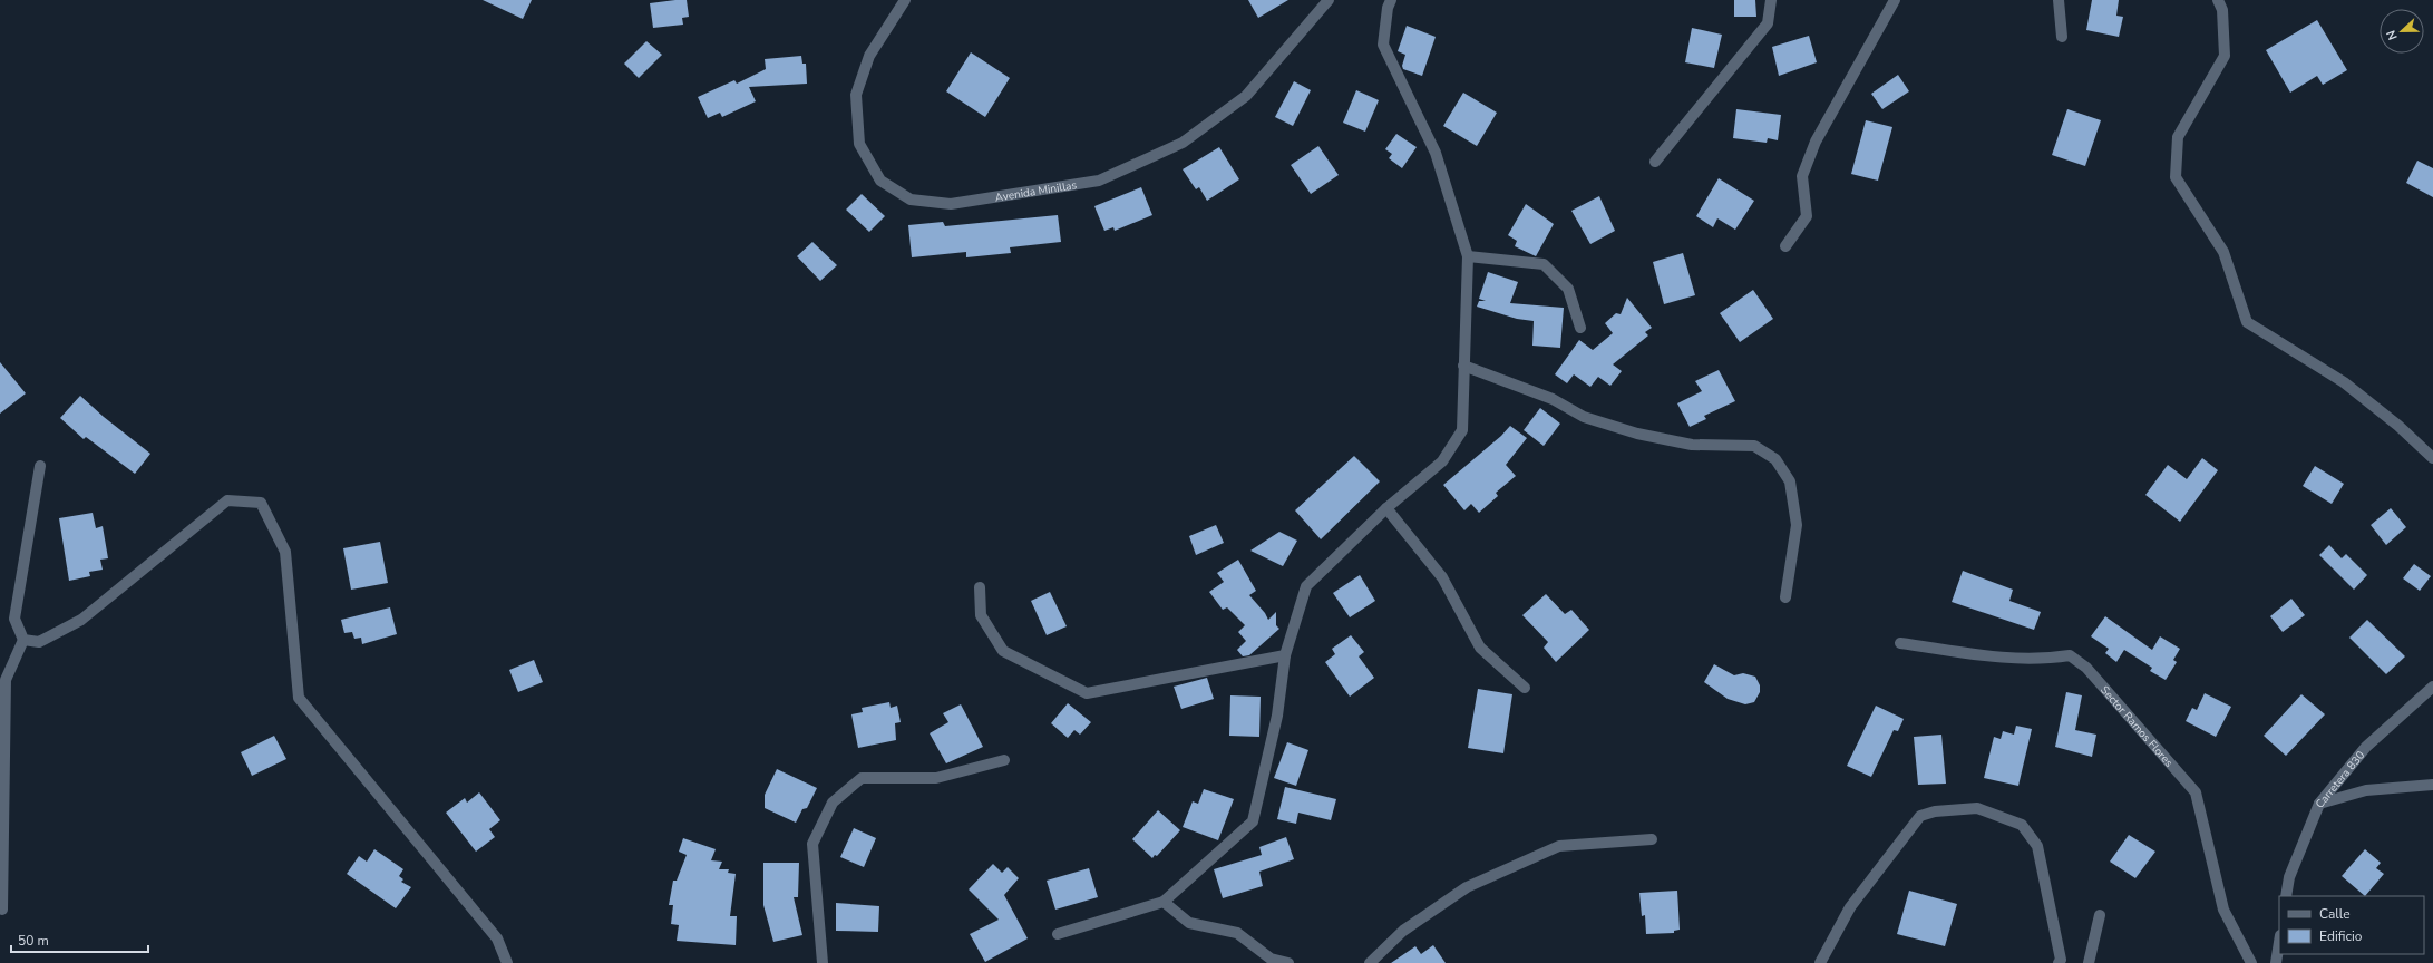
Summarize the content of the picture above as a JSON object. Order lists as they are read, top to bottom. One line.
{"streets":{"street":["Avenida Minillas","Sector Ramos Flores","Carretera 830"]},"legend":["Calle","Edificio"],"scale_bar":"50 m","north":"left"}
